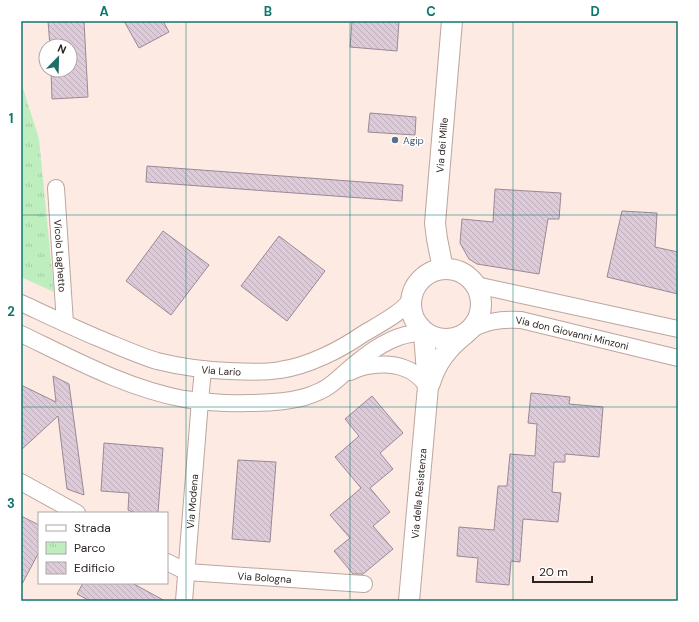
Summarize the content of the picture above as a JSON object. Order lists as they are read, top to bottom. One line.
{"streets":{"street":["Via dei Mille","Vicolo Laghetto","Via don Giovanni Minzoni","Via Lario","Via della Resistenza","Via Modena","Via Bologna"]},"crossings":[["Via dei Mille","Via don Giovanni Minzoni"],["Via dei Mille","Via Lario"],["Via dei Mille","Via della Resistenza"],["Vicolo Laghetto","Via Lario"],["Via don Giovanni Minzoni","Via Lario"],["Via don Giovanni Minzoni","Via della Resistenza"],["Via Lario","Via della Resistenza"],["Via Lario","Via Modena"],["Via Modena","Via Bologna"]],"places":["Agip"],"legend":["Strada","Parco","Edificio"],"scale_bar":"20 m","north":"top right","grid":{"columns":["A","B","C","D"],"rows":["1","2","3"]}}
